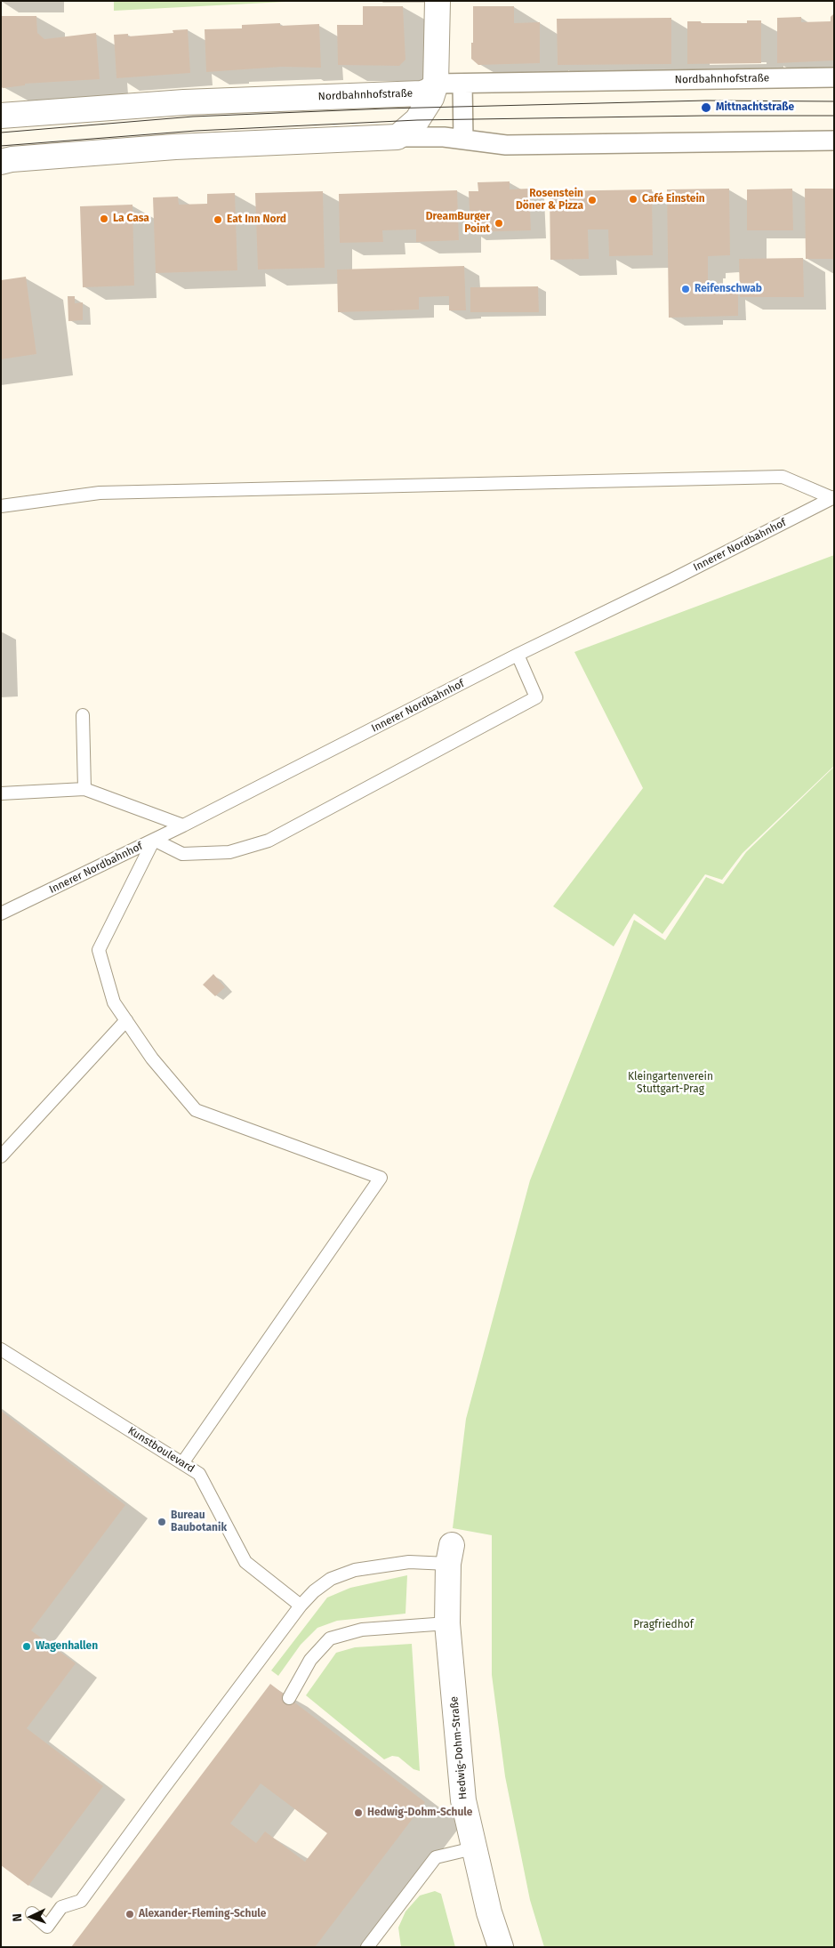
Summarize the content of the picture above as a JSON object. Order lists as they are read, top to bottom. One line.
{"streets":{"street":["Nordbahnhofstraße","Hedwig-Dohm-Straße"],"lane":["Innerer Nordbahnhof","Kunstboulevard"]},"parks":["Kleingartenverein Stuttgart-Prag","Pragfriedhof"],"places":["Mittnachtstraße","Café Einstein","Rosenstein Döner & Pizza","La Casa","Eat Inn Nord","DreamBurger Point","Reifenschwab","Bureau Baubotanik","Wagenhallen","Hedwig-Dohm-Schule","Alexander-Fleming-Schule"],"north":"left"}
